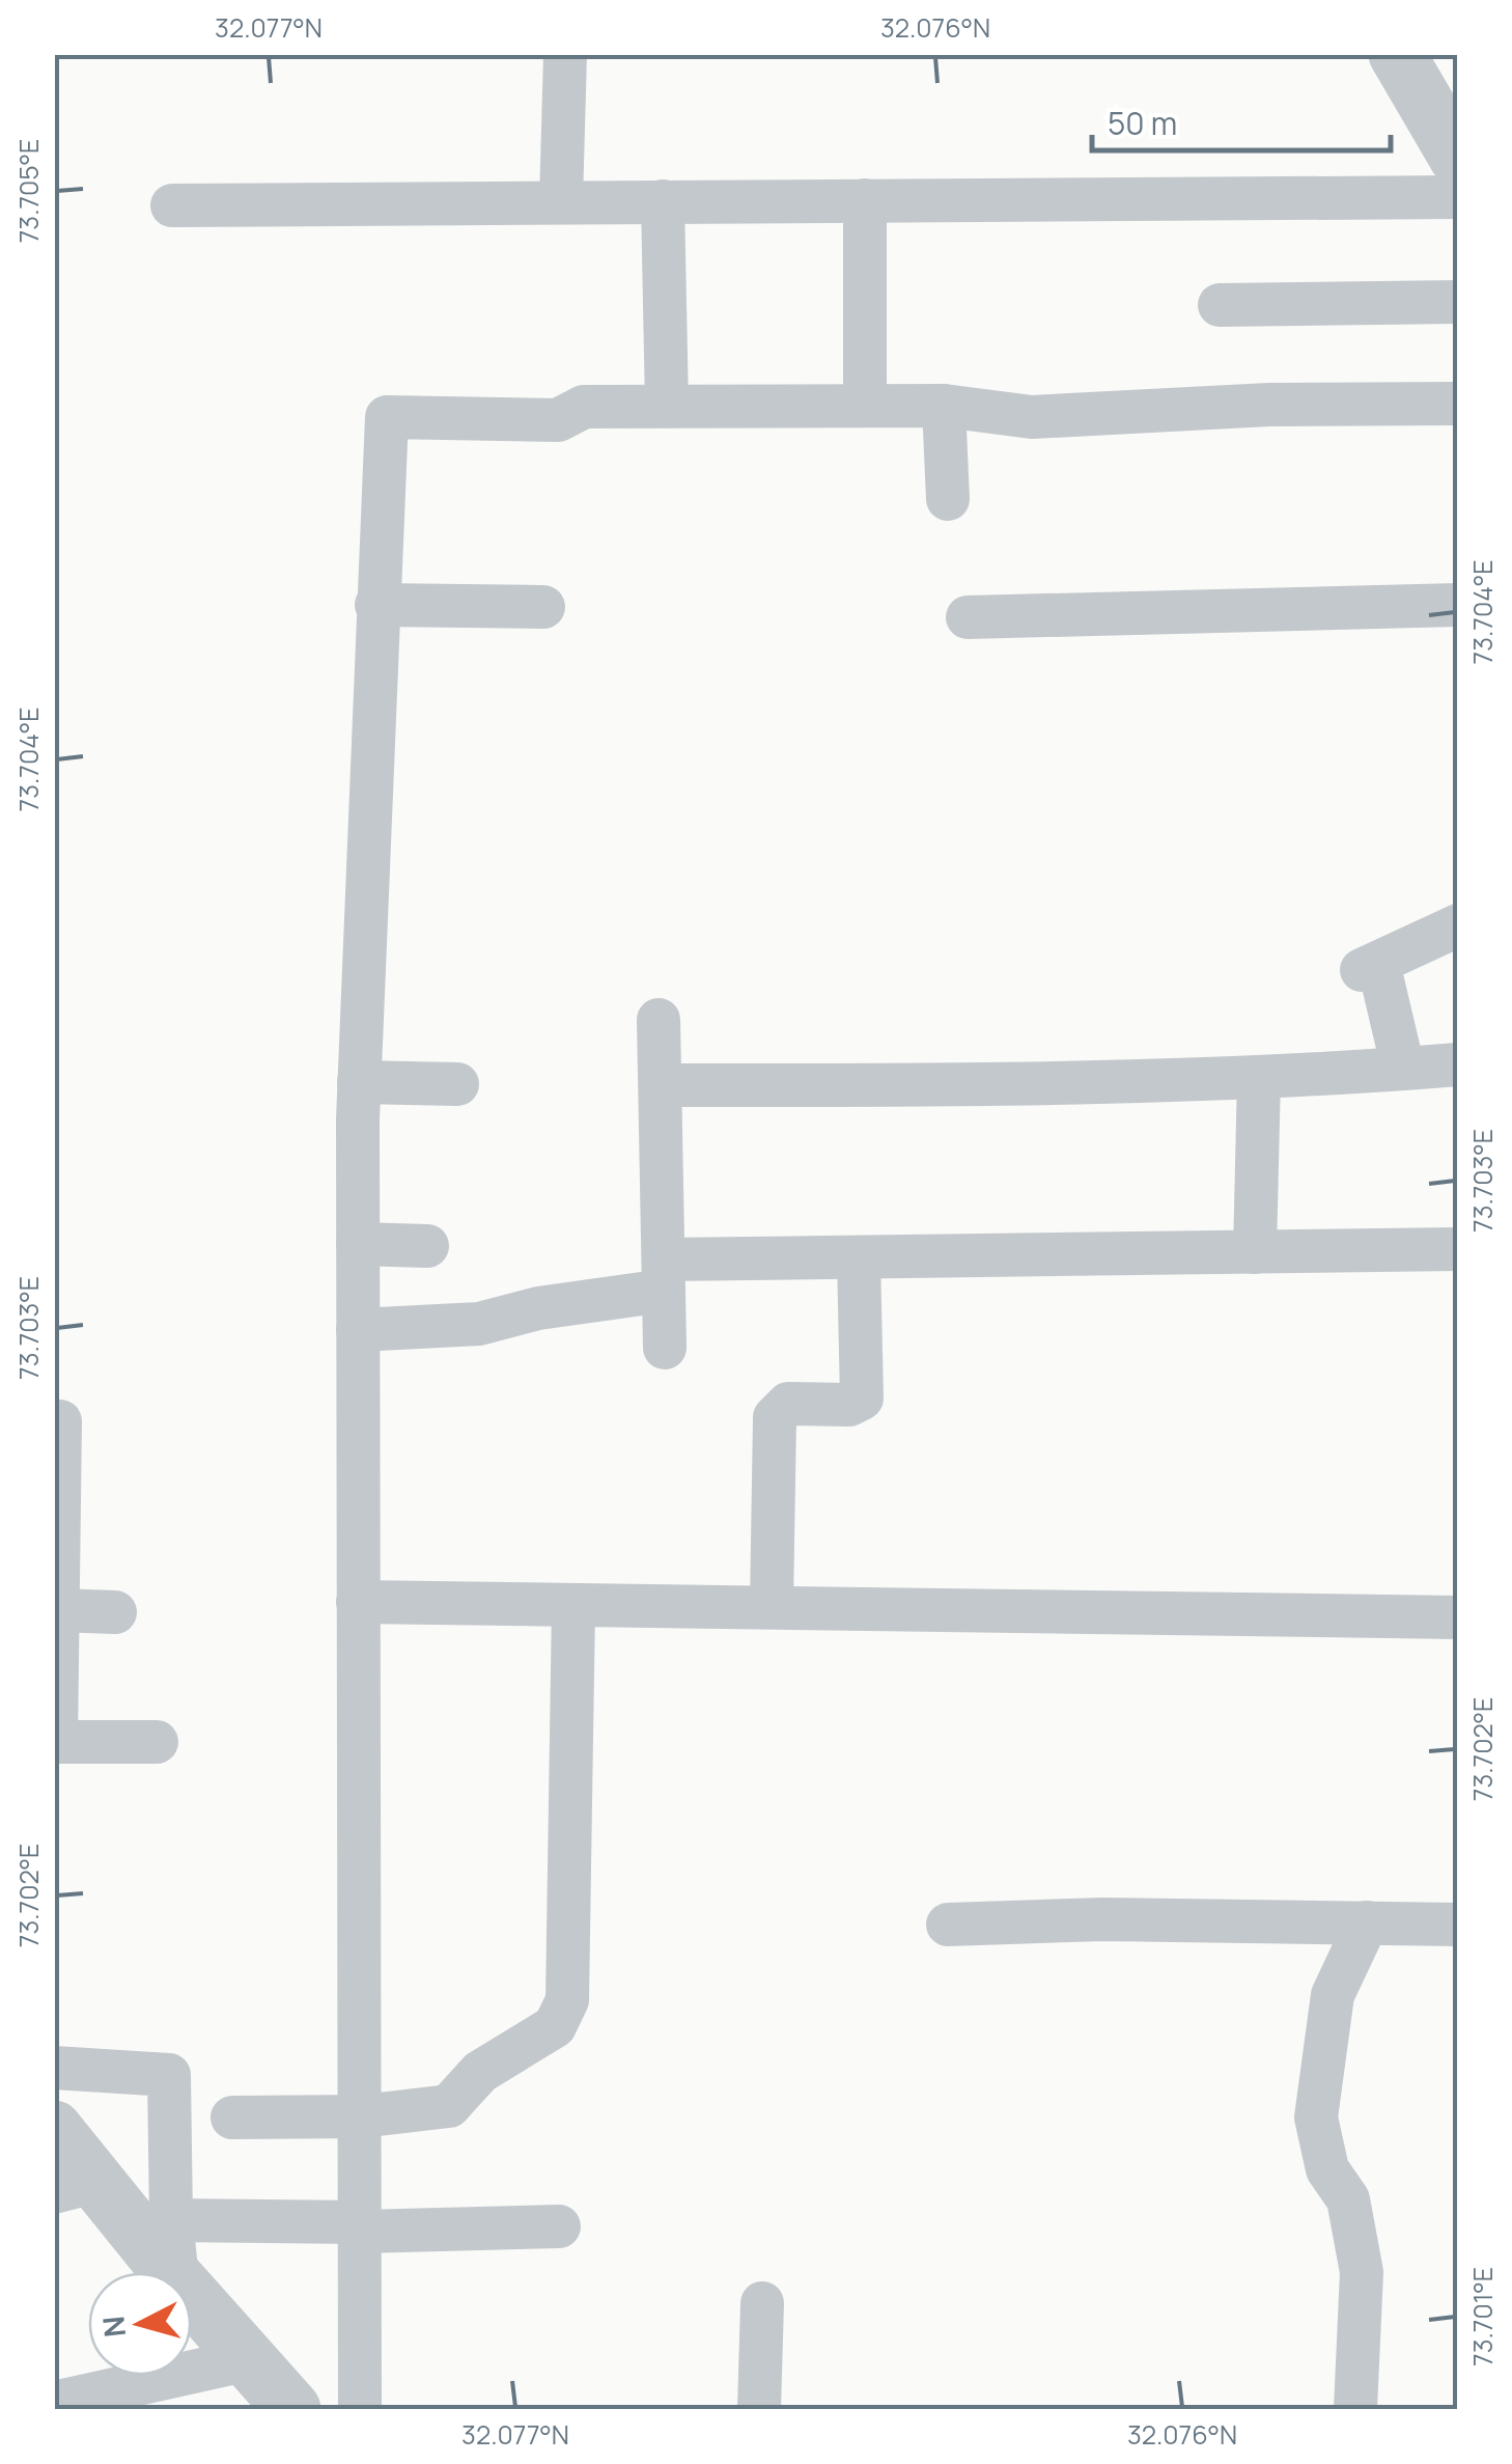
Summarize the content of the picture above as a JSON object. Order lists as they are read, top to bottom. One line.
{"scale_bar":"50 m","north":"left","coordinates":["32.077°N","32.076°N","73.705°E","73.704°E","73.703°E","73.702°E","73.701°E"]}
